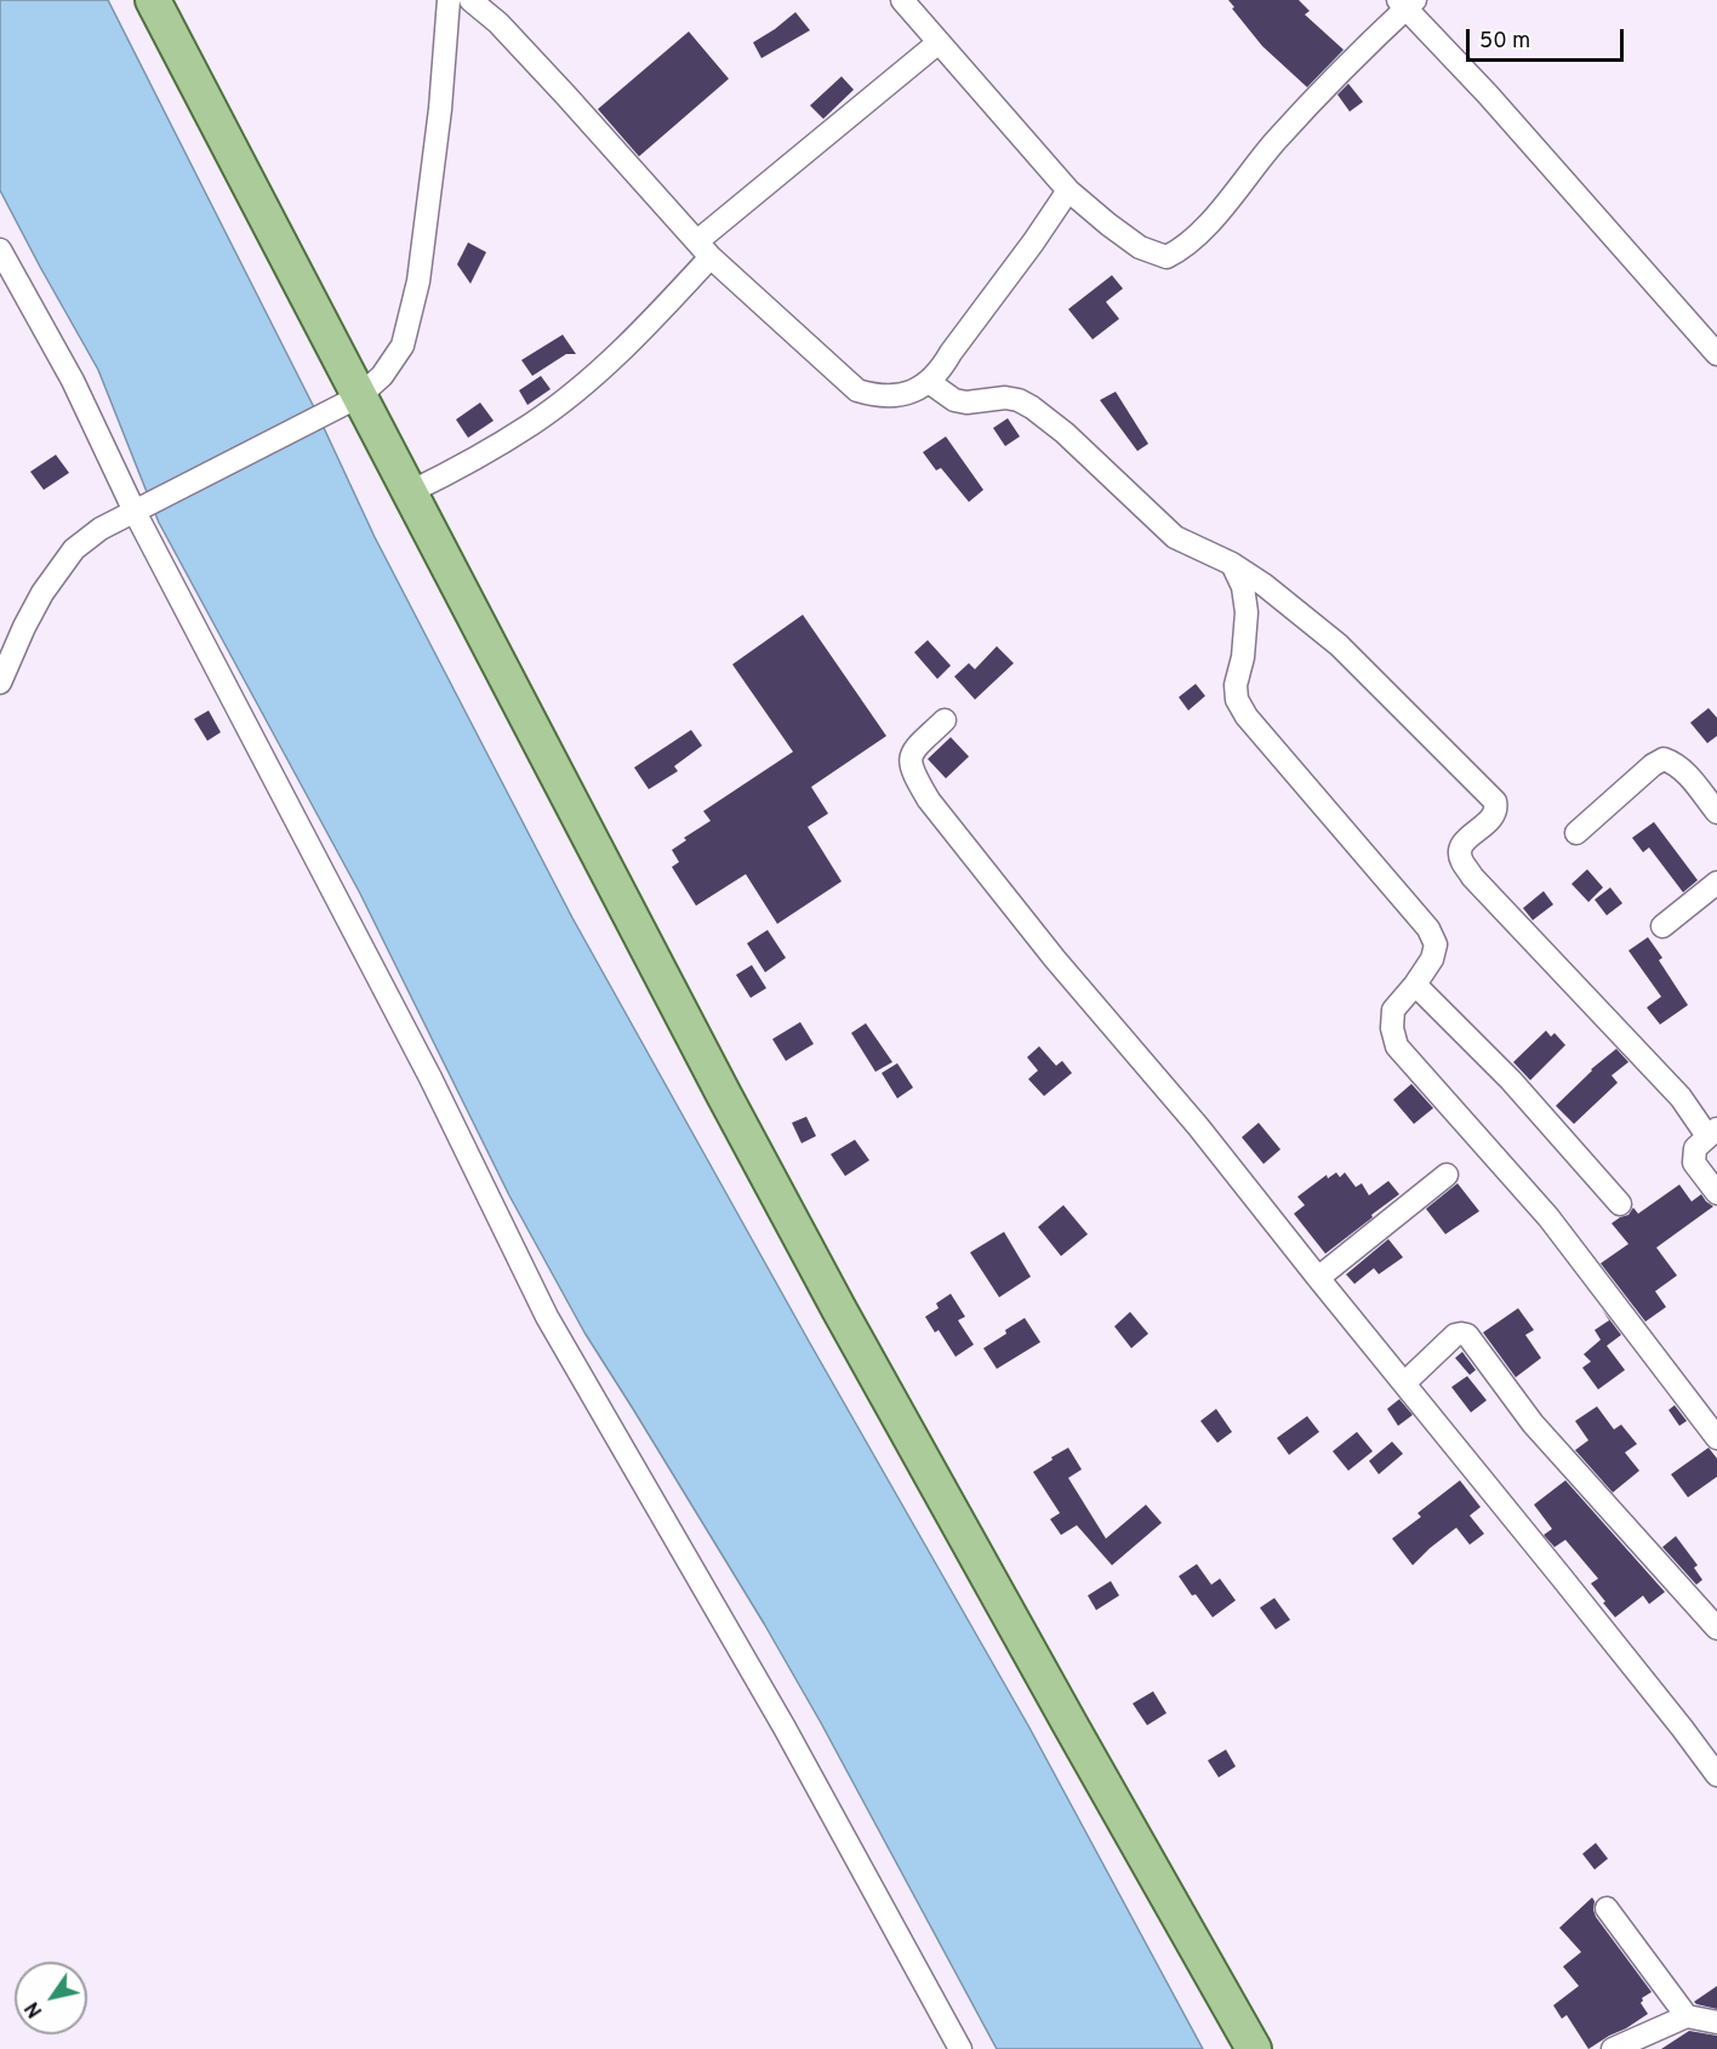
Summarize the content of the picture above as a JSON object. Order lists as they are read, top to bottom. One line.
{"scale_bar":"50 m","north":"bottom left"}
